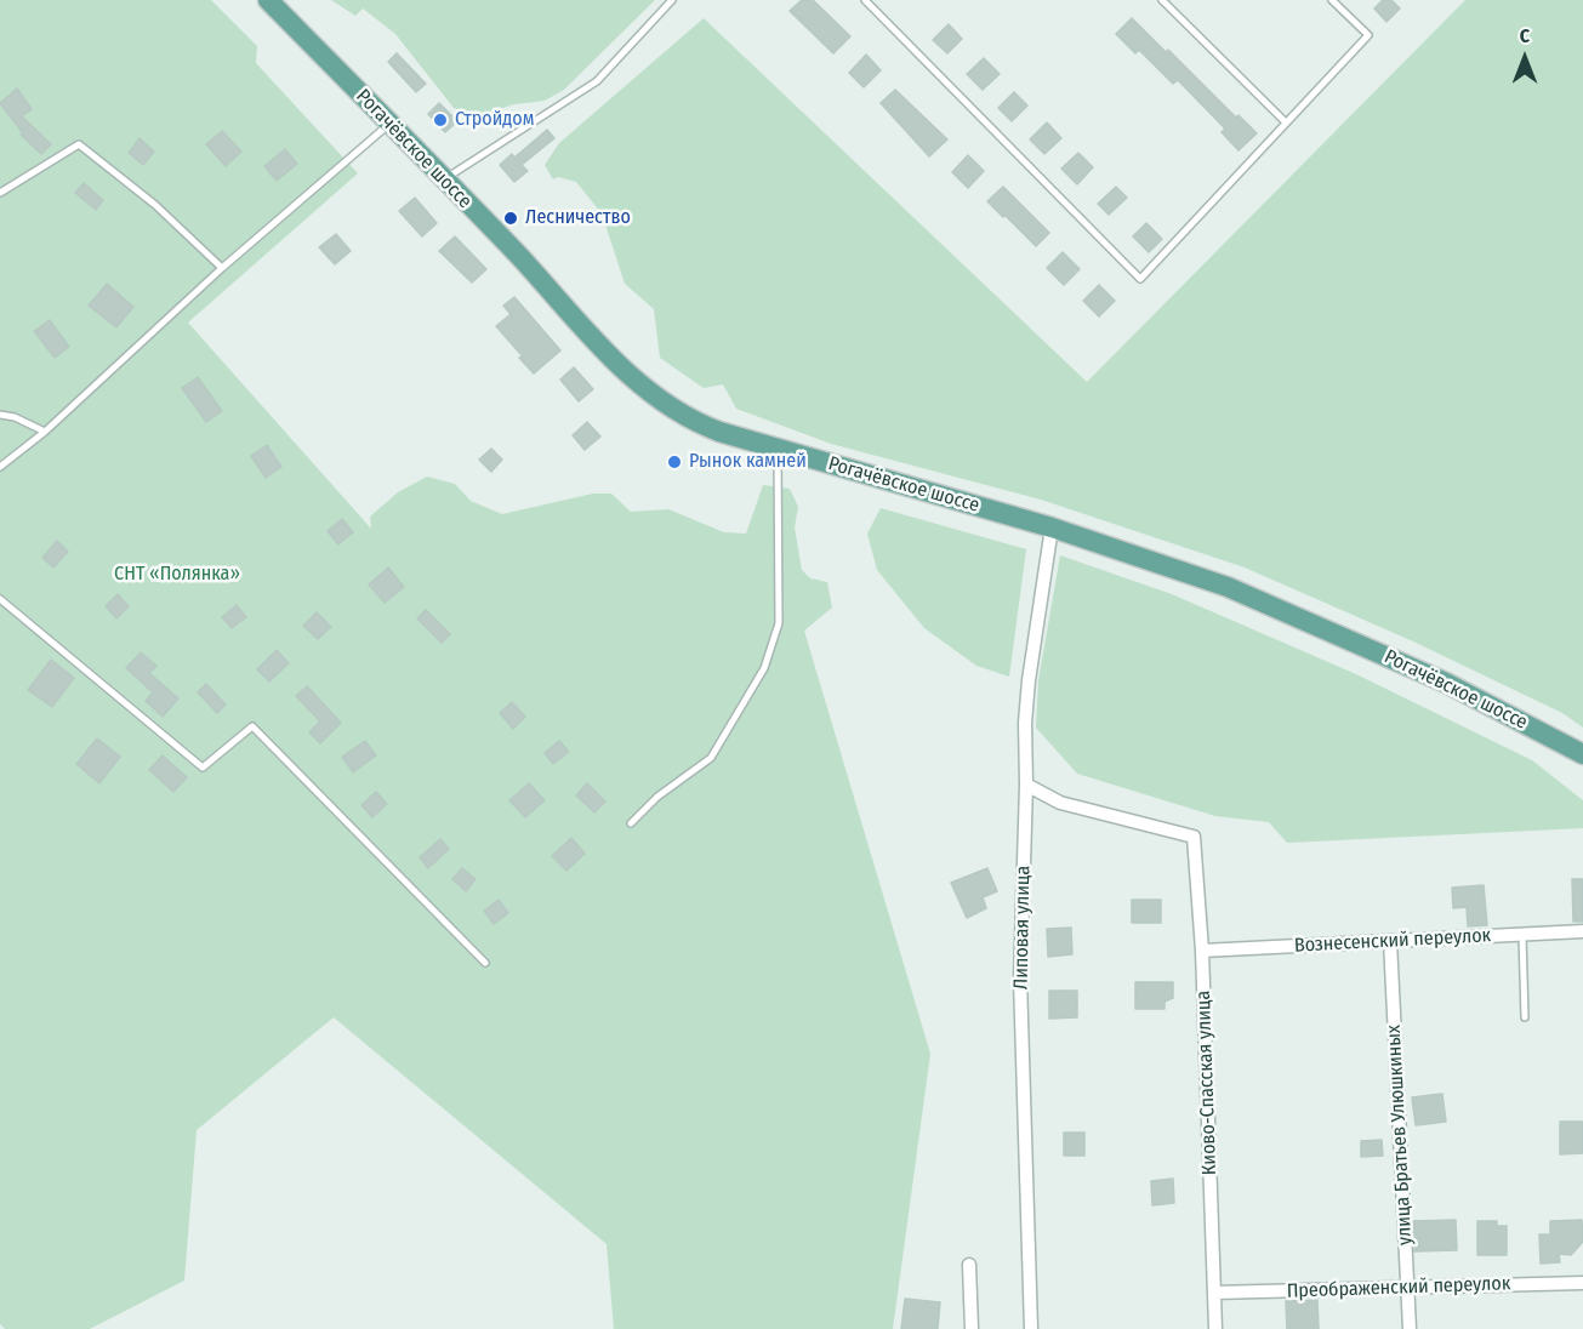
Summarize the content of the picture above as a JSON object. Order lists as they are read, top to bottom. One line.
{"streets":{"main road":["Рогачёвское шоссе"],"street":["Липовая улица","Вознесенский переулок","Киово-Спасская улица","улица Братьев Улюшкиных","Преображенский переулок"]},"crossings":[["Рогачёвское шоссе","Липовая улица"],["Липовая улица","Киово-Спасская улица"],["Вознесенский переулок","Киово-Спасская улица"],["Вознесенский переулок","улица Братьев Улюшкиных"],["Киово-Спасская улица","Преображенский переулок"],["улица Братьев Улюшкиных","Преображенский переулок"]],"parks":["СНТ «Полянка»"],"places":["Стройдом","Лесничество","Рынок камней"],"north":"top"}
